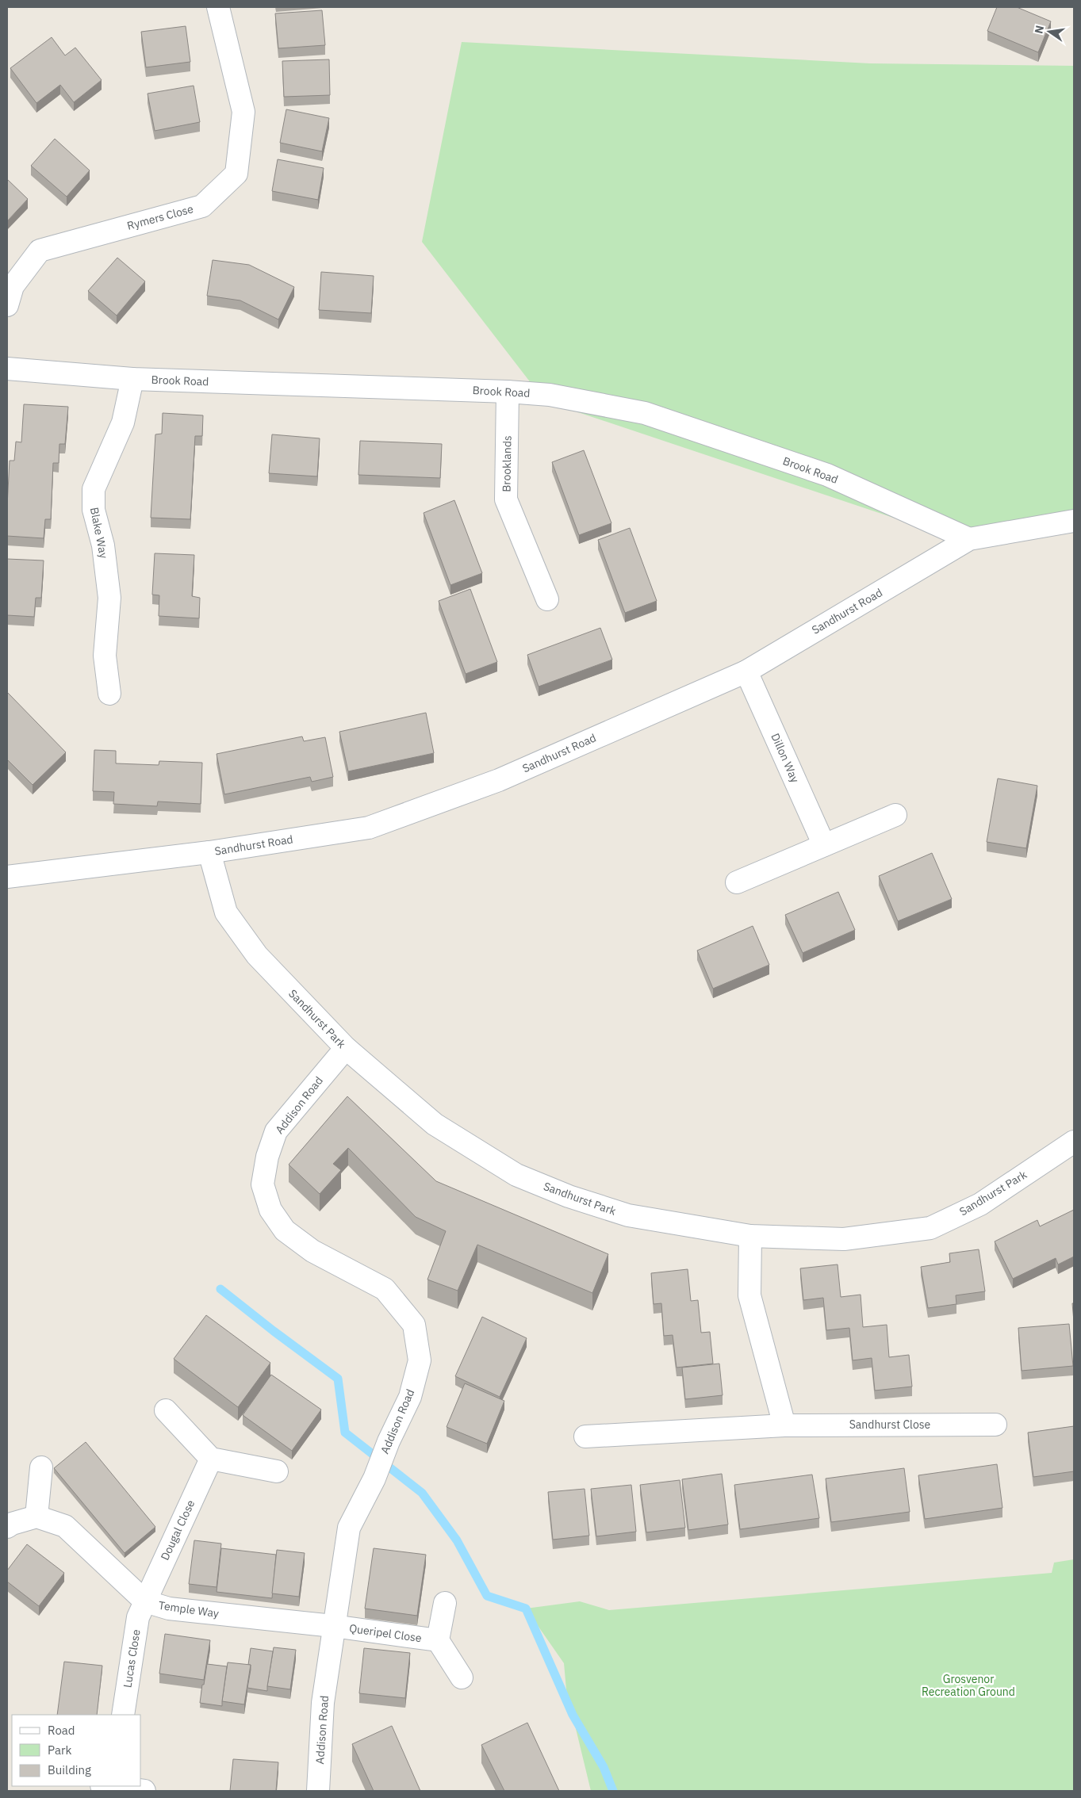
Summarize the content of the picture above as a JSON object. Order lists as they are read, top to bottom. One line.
{"streets":{"street":["Rymers Close","Brook Road","Brooklands","Blake Way","Sandhurst Road","Dillon Way","Sandhurst Park","Addison Road","Sandhurst Close","Dougal Close","Temple Way","Queripel Close","Lucas Close"]},"crossings":[["Brook Road","Brooklands"],["Brook Road","Blake Way"],["Brook Road","Sandhurst Road"],["Sandhurst Road","Dillon Way"],["Sandhurst Road","Sandhurst Park"],["Sandhurst Park","Addison Road"],["Addison Road","Temple Way"],["Addison Road","Queripel Close"],["Dougal Close","Temple Way"],["Dougal Close","Lucas Close"],["Temple Way","Queripel Close"],["Temple Way","Lucas Close"]],"parks":["Grosvenor Recreation Ground"],"legend":["Road","Park","Building"],"north":"left"}
